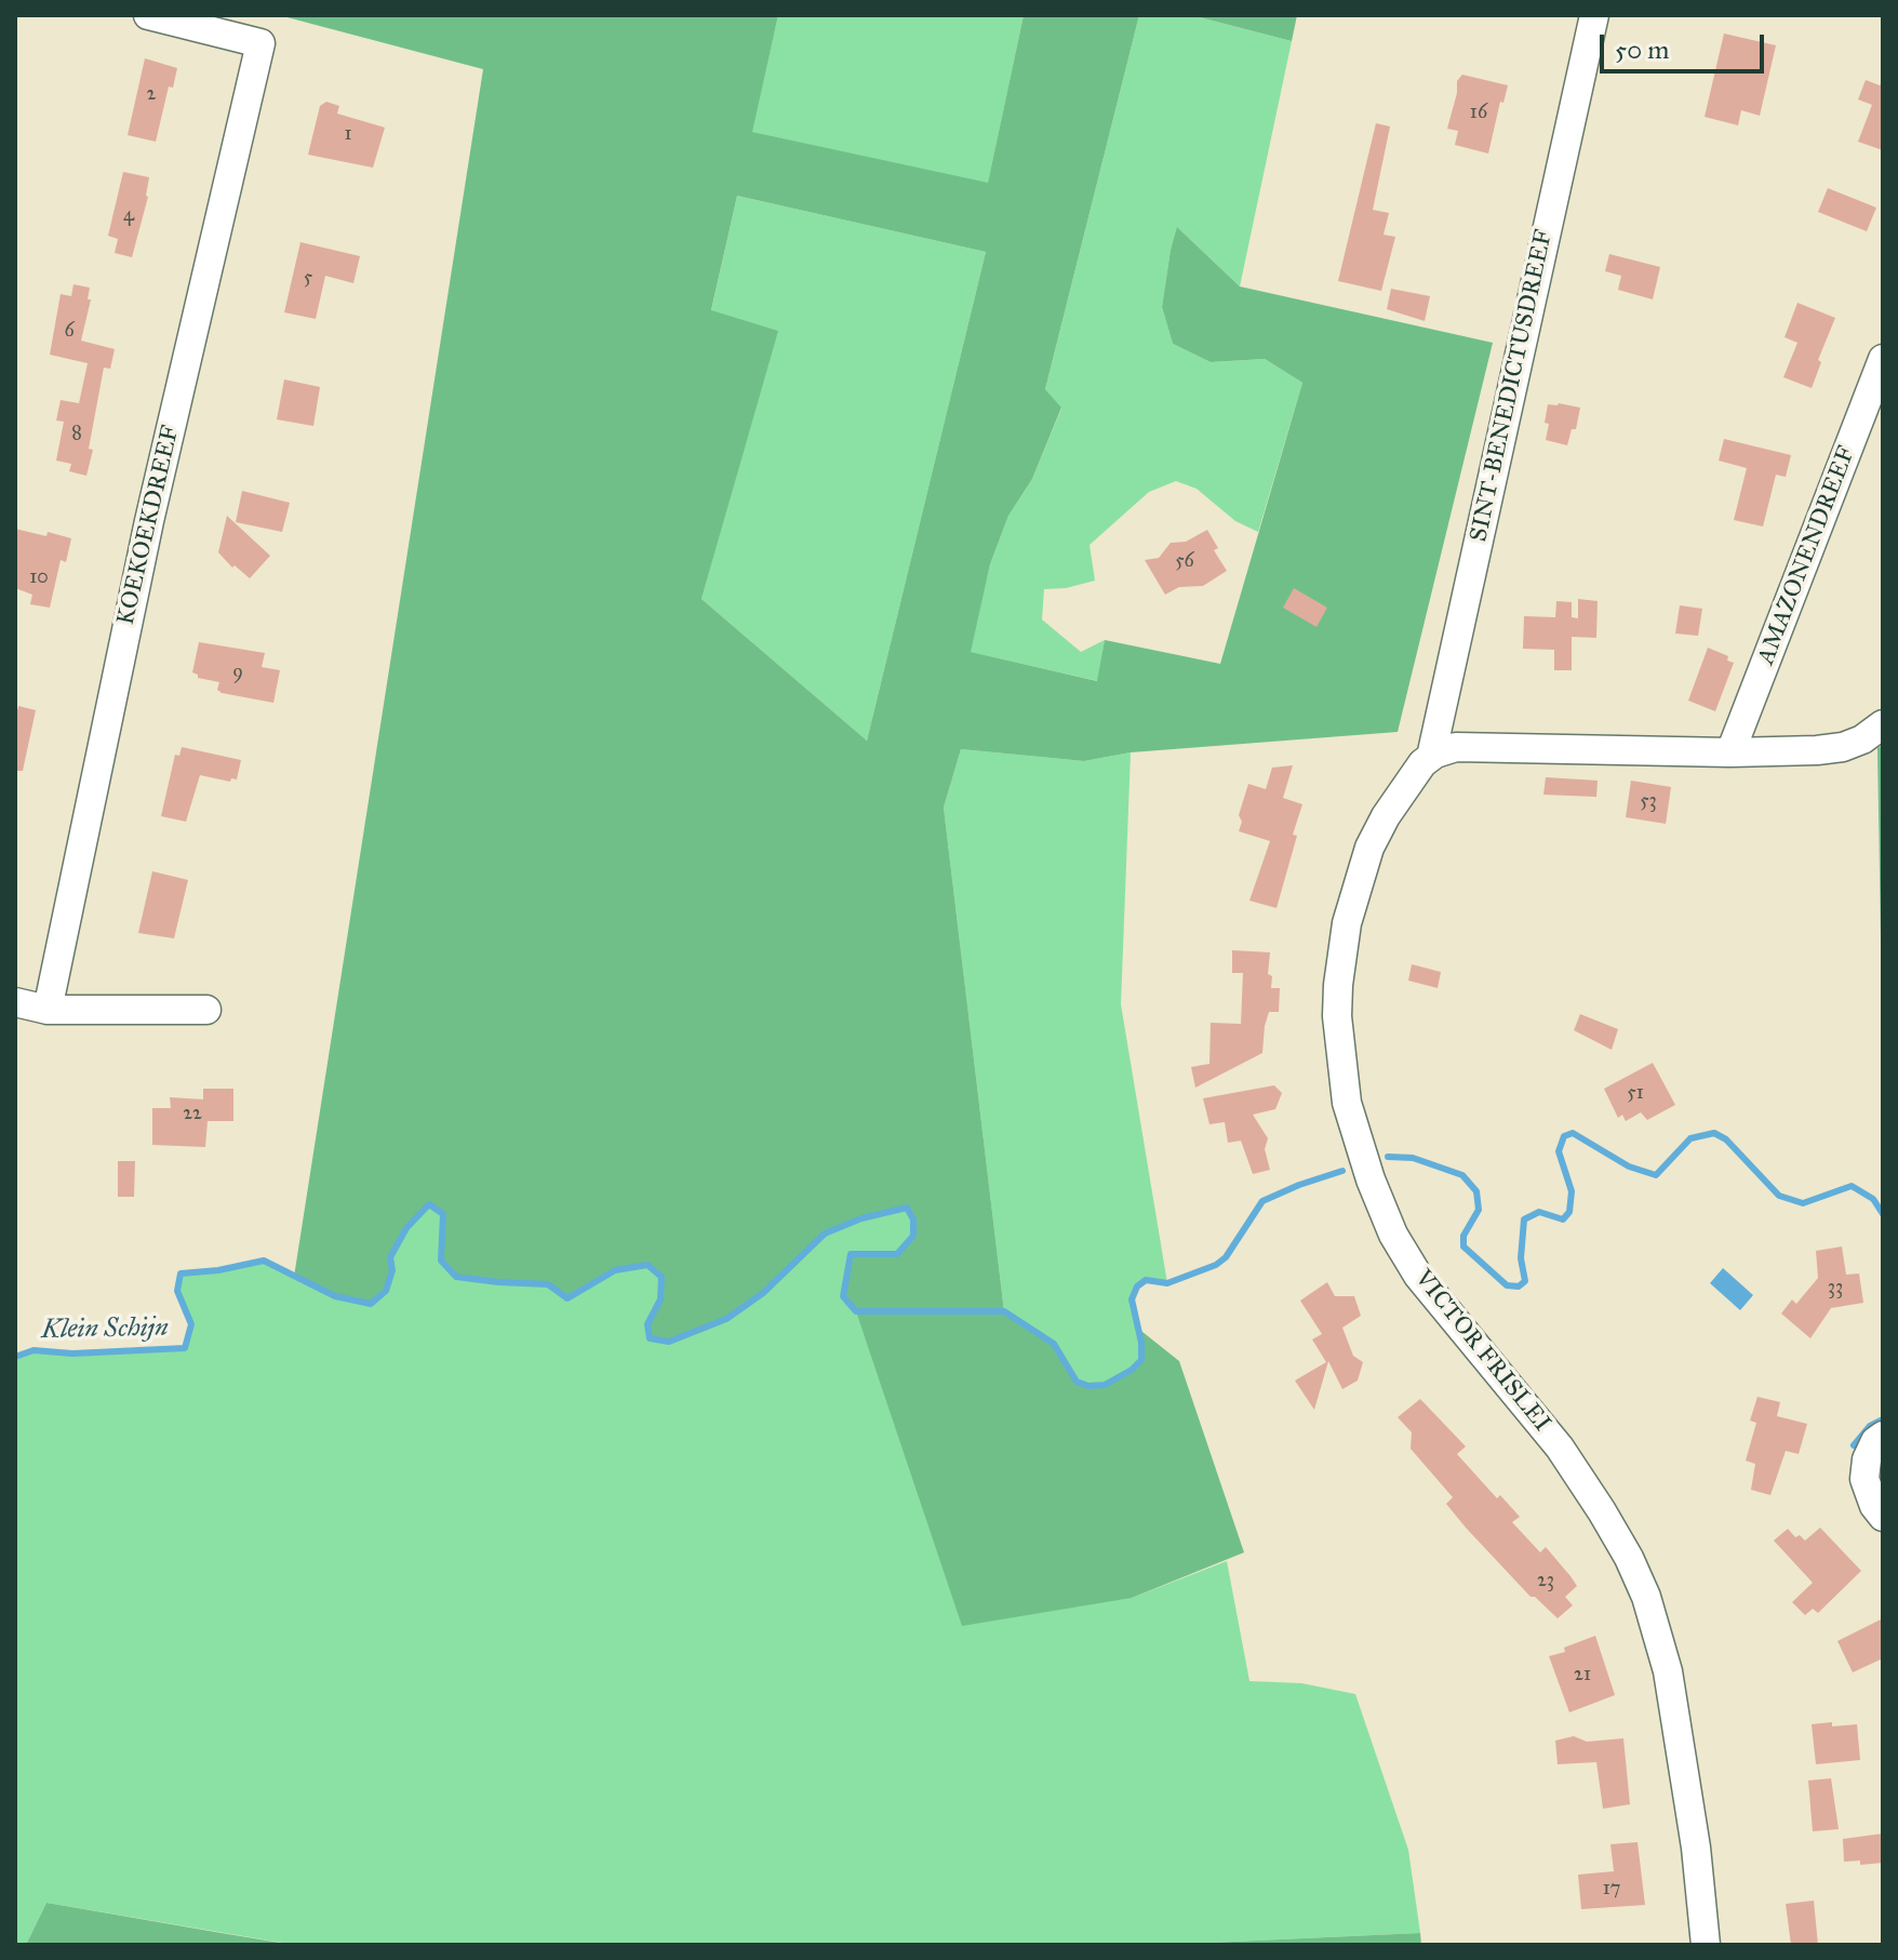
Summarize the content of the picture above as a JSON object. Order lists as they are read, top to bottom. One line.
{"streets":{"street":["SINT-BENEDICTUSDREEF","KOEKOEKDREEF","AMAZONENDREEF","VICTOR FRISLEI"]},"crossings":[["SINT-BENEDICTUSDREEF","VICTOR FRISLEI"]],"water":["Klein Schijn"],"house_numbers":["2","16","1","4","5","6","8","56","10","9","53","51","22","33","23","21","17"],"scale_bar":"50 m"}
